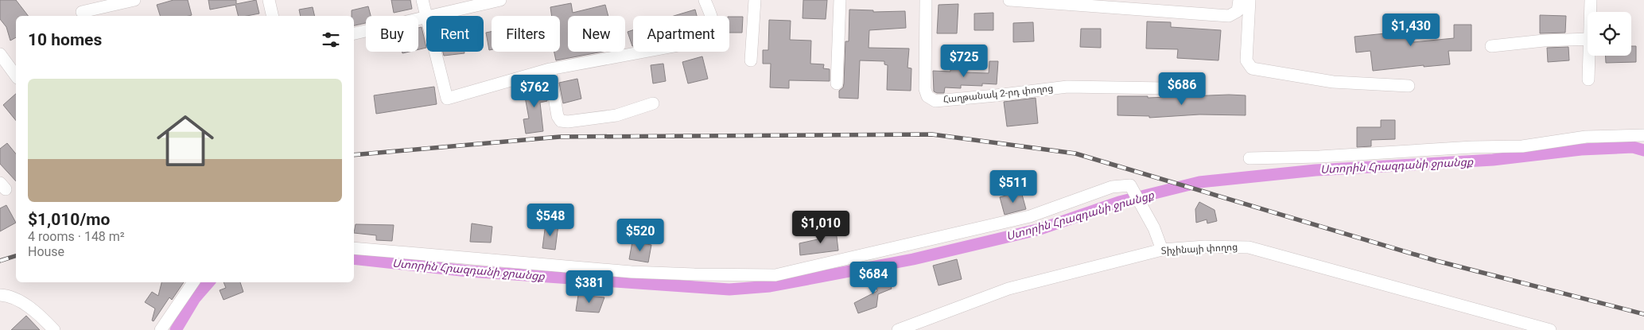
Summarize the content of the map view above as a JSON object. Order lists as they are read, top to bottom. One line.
{"streets":{"street":["Հաղթանակ 2-րդ փողոց","Տիչինայի փողոց"]},"water":["Ստորին Հրազդանի ջրանցք"],"page":{"price":["$1,430","$725","$686","$762","$511","$548","$1,010","$520","$684","$381"],"chip":["Buy","Rent","Filters","New","Apartment"],"heading":"10 homes","list":[{"name":"$1,010/mo","note":"4 rooms · 148 m² · House"}]}}
